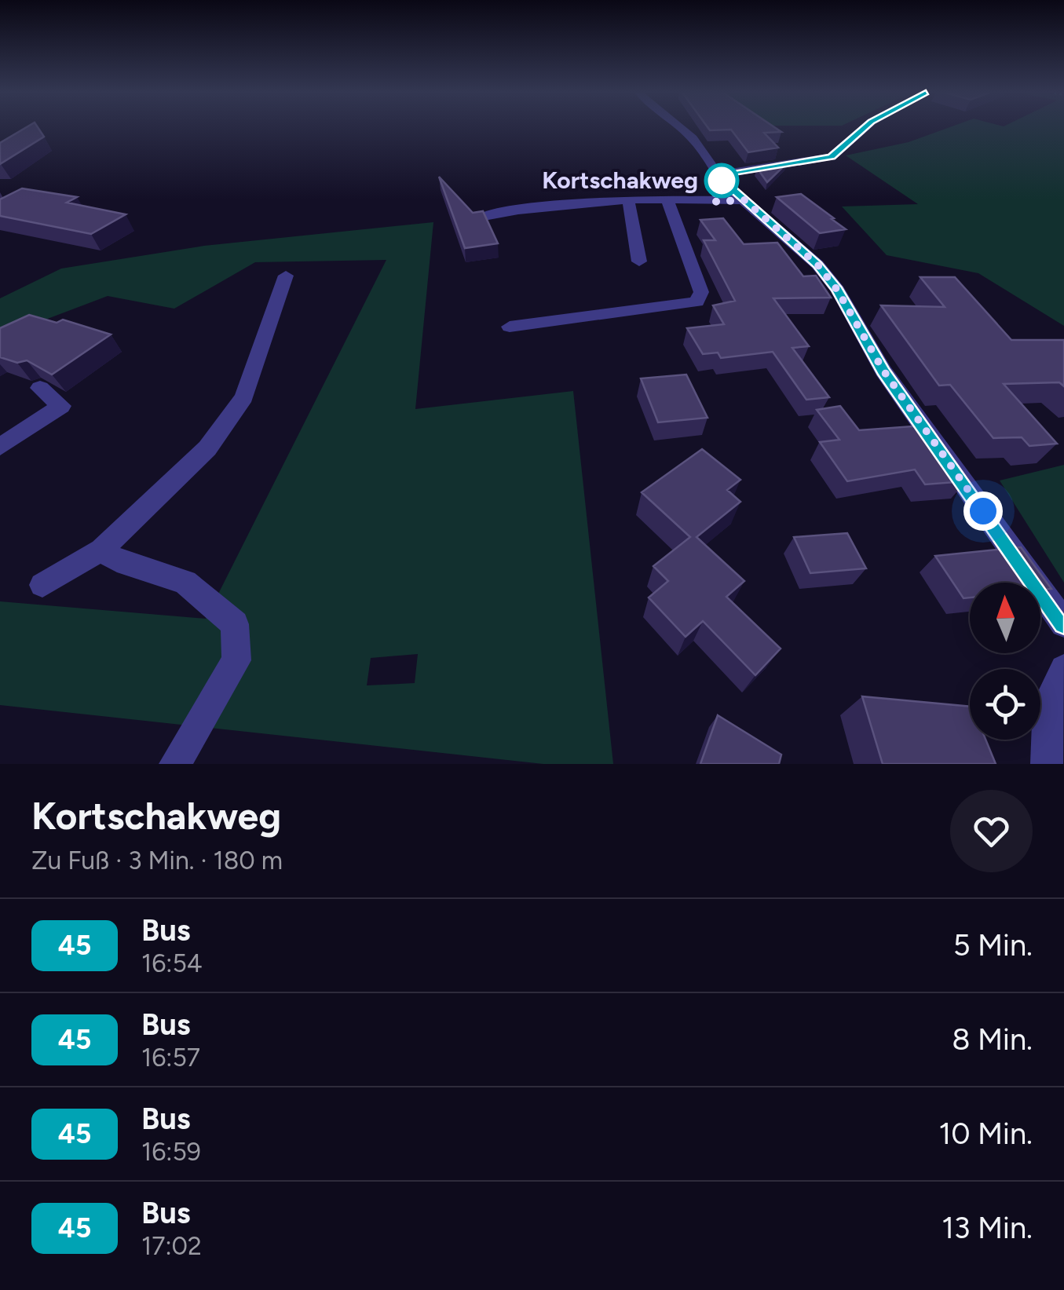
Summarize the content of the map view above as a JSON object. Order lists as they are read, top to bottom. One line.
{"places":["Kortschakweg"],"lines":["bus line 45"],"north":"top","page":{"heading":["Kortschakweg","Zu Fuß · 3 Min. · 180 m"],"list":[{"mark":"45","name":"Bus","note":"16:54","value":"5 Min."},{"mark":"45","name":"Bus","note":"16:57","value":"8 Min."},{"mark":"45","name":"Bus","note":"16:59","value":"10 Min."},{"mark":"45","name":"Bus","note":"17:02","value":"13 Min."}]}}
